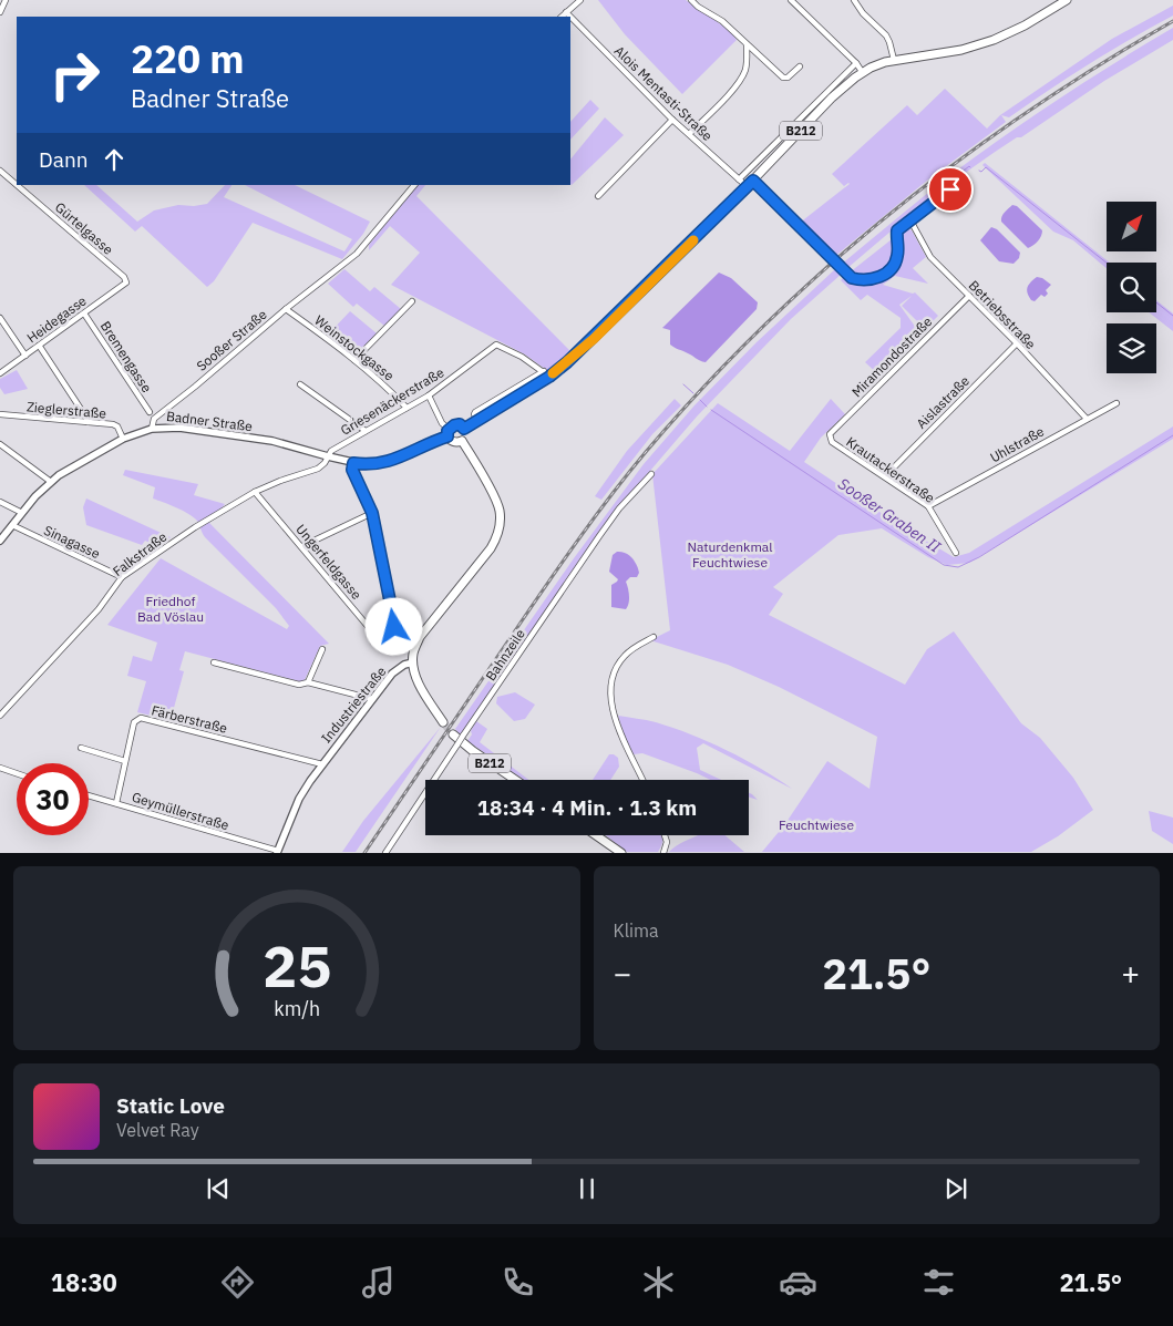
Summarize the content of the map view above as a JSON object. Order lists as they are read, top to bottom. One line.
{"streets":{"main road":["B212"],"street":["Alois Mentasti-Straße","Gürtelgasse","Betriebsstraße","Heidegasse","Sooßer Straße","Weinstockgasse","Bremengasse","Miramondostraße","Griesenäckerstraße","Aislastraße","Zieglerstraße","Badner Straße","Uhlstraße","Krautackerstraße","Sinagasse","Falkstraße","Ungerfeldgasse","Bahnzeile","Industriestraße","Färberstraße","Geymüllerstraße"]},"crossings":[["Alois Mentasti-Straße","B212"],["Alois Mentasti-Straße","Betriebsstraße"],["B212","Griesenäckerstraße"],["B212","Badner Straße"],["Gürtelgasse","Heidegasse"],["Betriebsstraße","Miramondostraße"],["Betriebsstraße","Aislastraße"],["Betriebsstraße","Uhlstraße"],["Heidegasse","Bremengasse"],["Sooßer Straße","Weinstockgasse"],["Sooßer Straße","Badner Straße"],["Weinstockgasse","Griesenäckerstraße"],["Miramondostraße","Krautackerstraße"],["Griesenäckerstraße","Badner Straße"],["Griesenäckerstraße","Falkstraße"],["Aislastraße","Krautackerstraße"],["Zieglerstraße","Badner Straße"],["Badner Straße","Sinagasse"],["Badner Straße","Falkstraße"],["Uhlstraße","Krautackerstraße"],["Sinagasse","Falkstraße"],["Falkstraße","Ungerfeldgasse"],["Industriestraße","Färberstraße"],["Industriestraße","Geymüllerstraße"],["Färberstraße","Geymüllerstraße"]],"water":["Sooßer Graben II"],"parks":["Naturdenkmal Feuchtwiese","Friedhof Bad Vöslau","Feuchtwiese"],"north":"top right","page":{"turn":["220 m","Badner Straße"],"then":"Dann","limit":"30","trip":"18:34 · 4 Min. · 1.3 km","tile":"Klima","heat":["−","21.5°","+"],"song":["Static Love","Velvet Ray"],"tabs":["18:30","21.5°"],"gauge":["25","km/h"]}}
